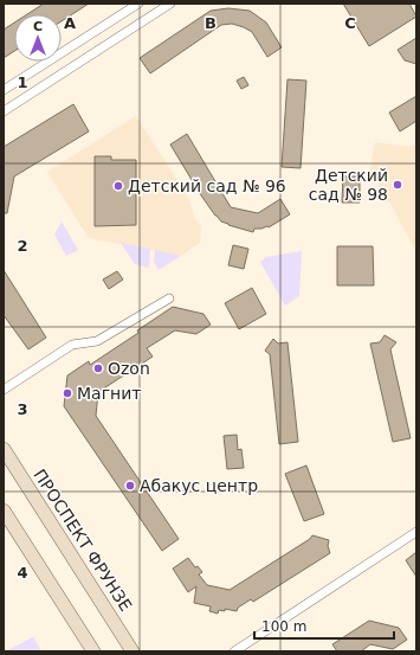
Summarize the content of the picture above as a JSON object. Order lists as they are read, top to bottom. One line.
{"streets":{"main road":["ПРОСПЕКТ ФРУНЗЕ"]},"places":["Детский сад № 98","Детский сад № 96","Ozon","Магнит","Абакус центр"],"scale_bar":"100 m","north":"top","grid":{"columns":["A","B","C"],"rows":["1","2","3","4"]}}
